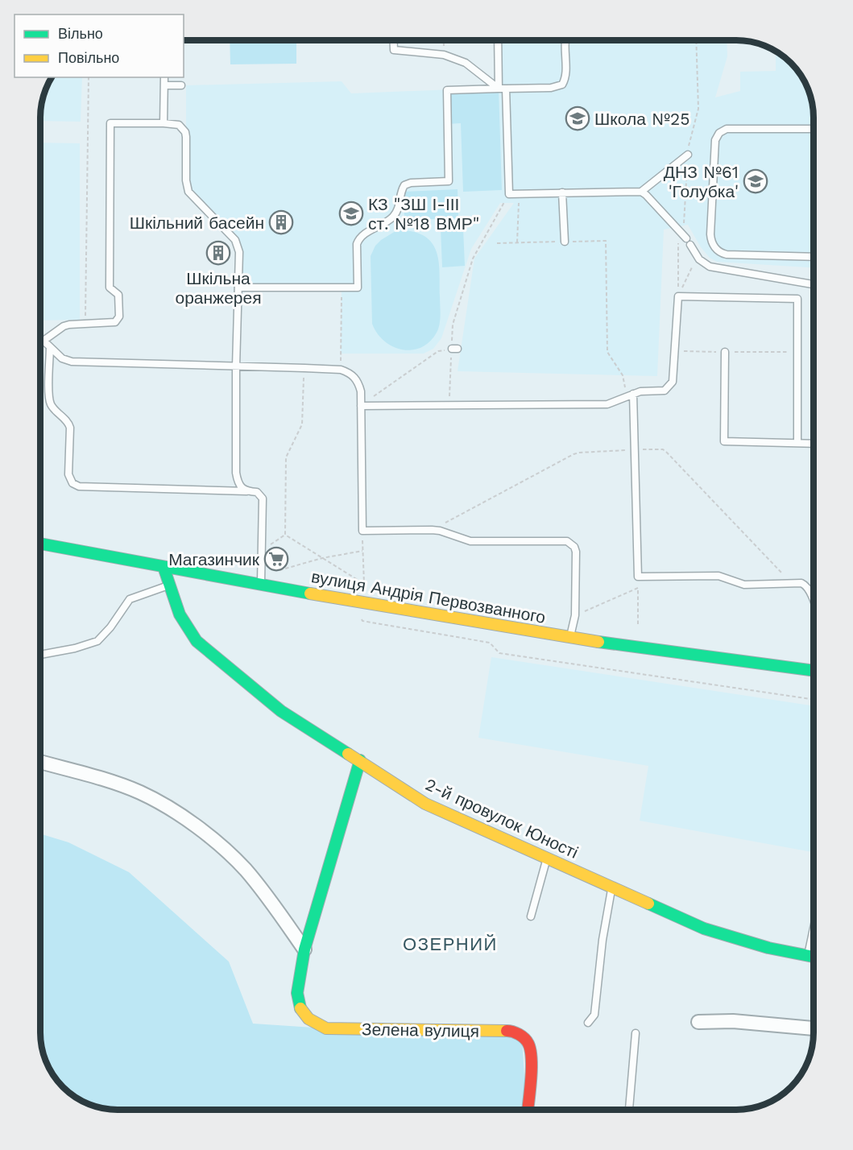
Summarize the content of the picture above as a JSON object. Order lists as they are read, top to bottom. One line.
{"streets":{"street":["вулиця Андрія Первозванного","2-й провулок Юності","Зелена вулиця"]},"crossings":[["вулиця Андрія Первозванного","2-й провулок Юності"],["2-й провулок Юності","Зелена вулиця"]],"districts":["ОЗЕРНИЙ"],"places":{"school or university":["Школа №25","ДНЗ №61 'Голубка'","КЗ \"ЗШ І-ІІІ ст. №18 ВМР\""],"building":["Шкільний басейн","Шкільна оранжерея"],"supermarket":["Магазинчик"]},"legend":["Вільно","Повільно"]}
